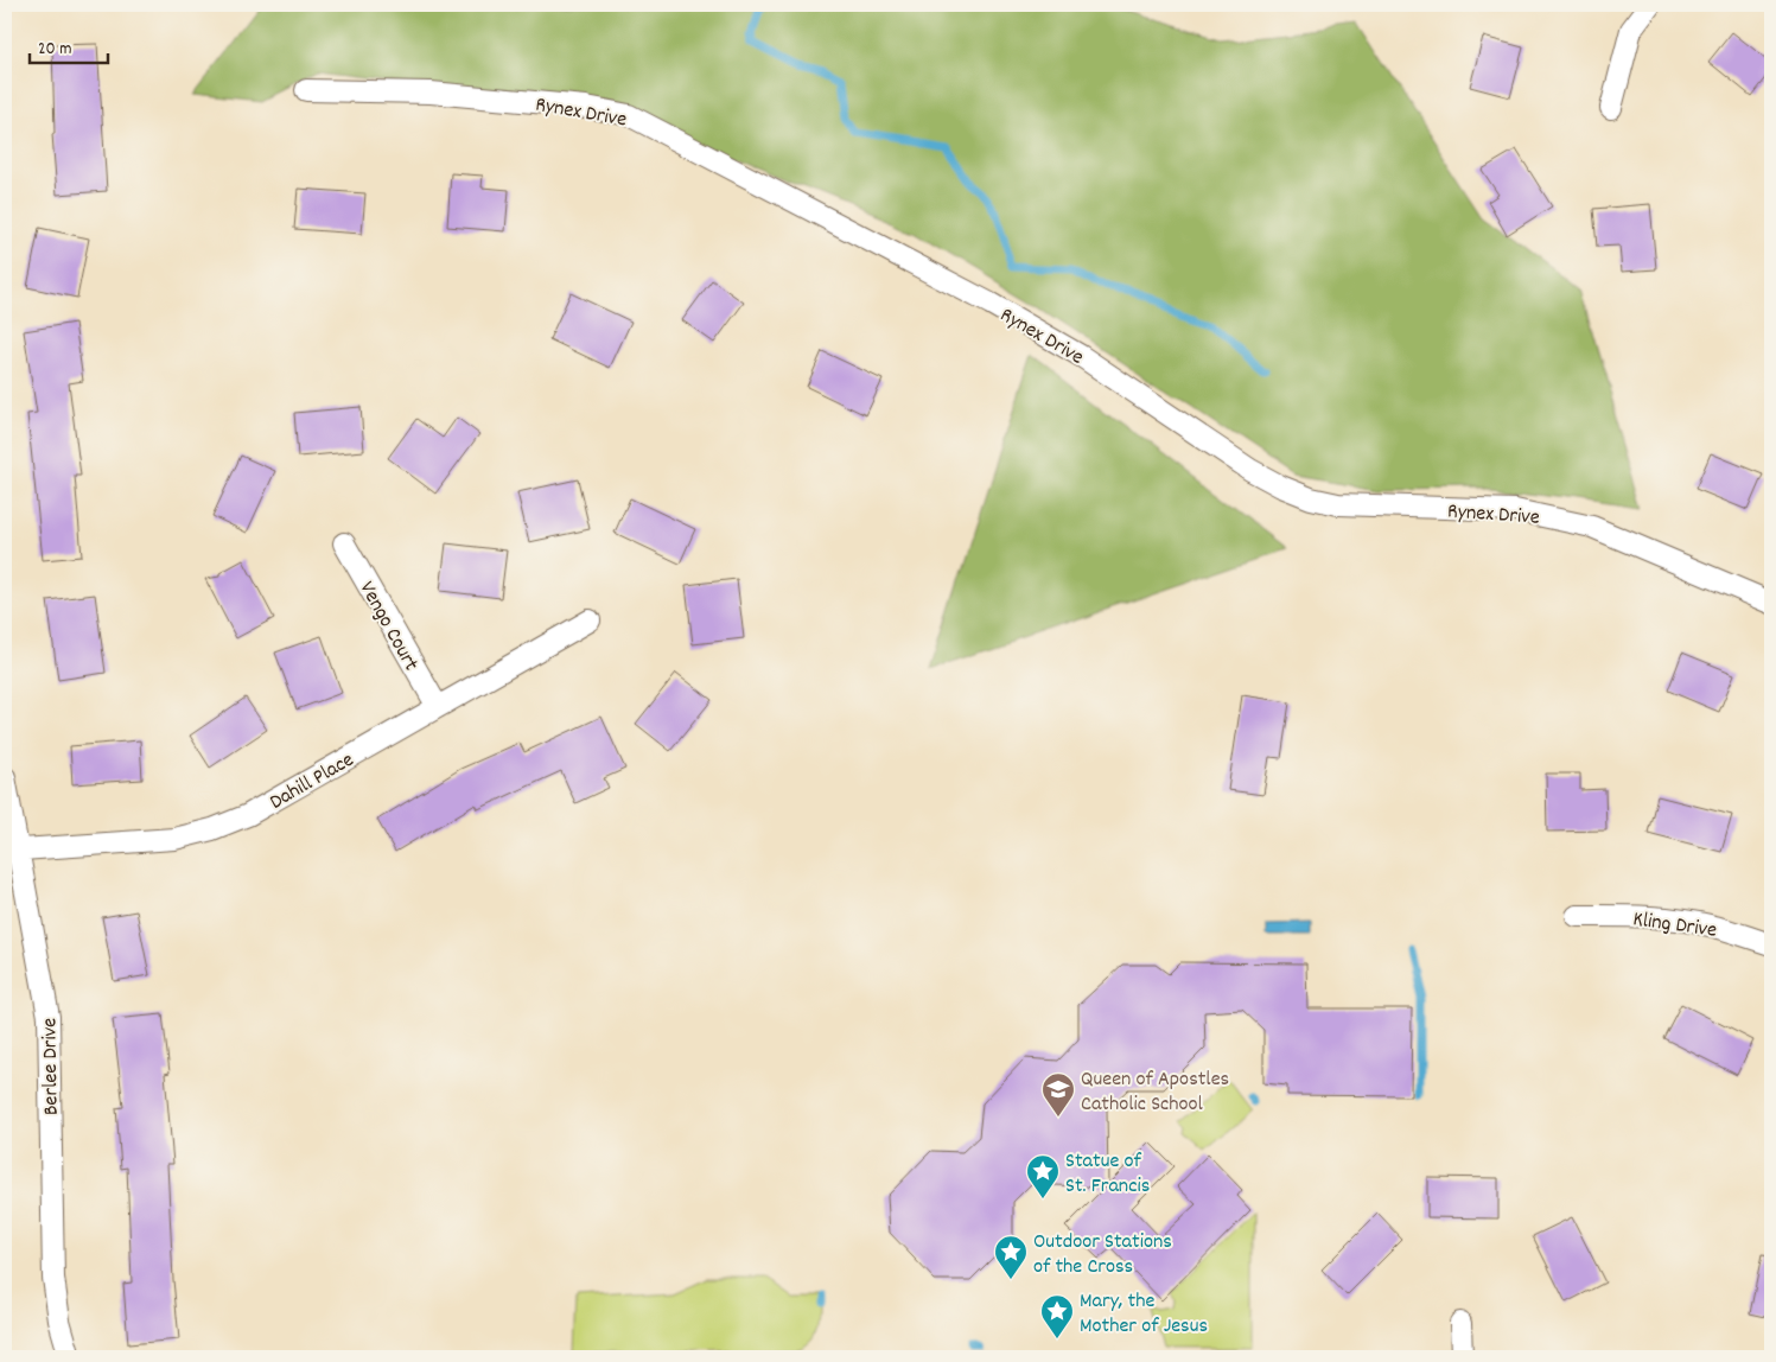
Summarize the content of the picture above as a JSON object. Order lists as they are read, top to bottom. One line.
{"streets":{"street":["Rynex Drive","Vengo Court","Dahill Place","Kling Drive","Berlee Drive"]},"crossings":[["Vengo Court","Dahill Place"],["Dahill Place","Berlee Drive"]],"places":{"school or university":["Queen of Apostles Catholic School"],"place":["Statue of St. Francis","Outdoor Stations of the Cross","Mary, the Mother of Jesus"]},"scale_bar":"20 m"}
